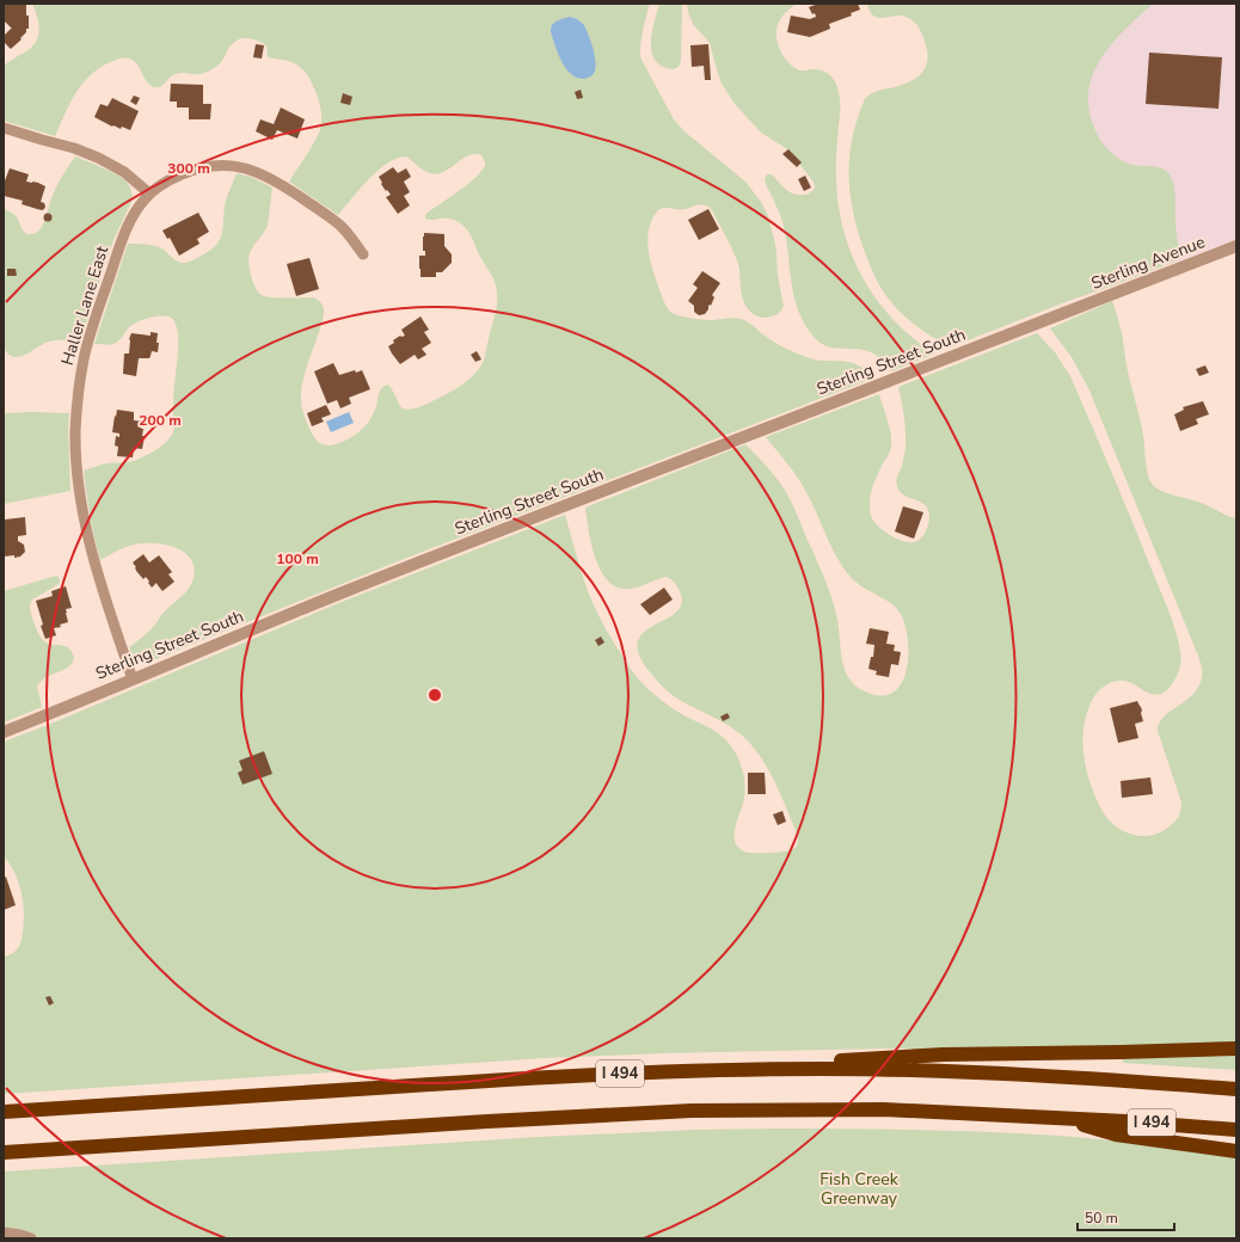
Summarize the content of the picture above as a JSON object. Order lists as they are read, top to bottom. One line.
{"streets":{"highway":["I 494"],"street":["Sterling Avenue","Haller Lane East","Sterling Street South"]},"crossings":[["Sterling Avenue","Sterling Street South"],["Haller Lane East","Sterling Street South"]],"parks":["Fish Creek Greenway"],"scale_bar":"50 m","rings":["300 m","200 m","100 m"]}
